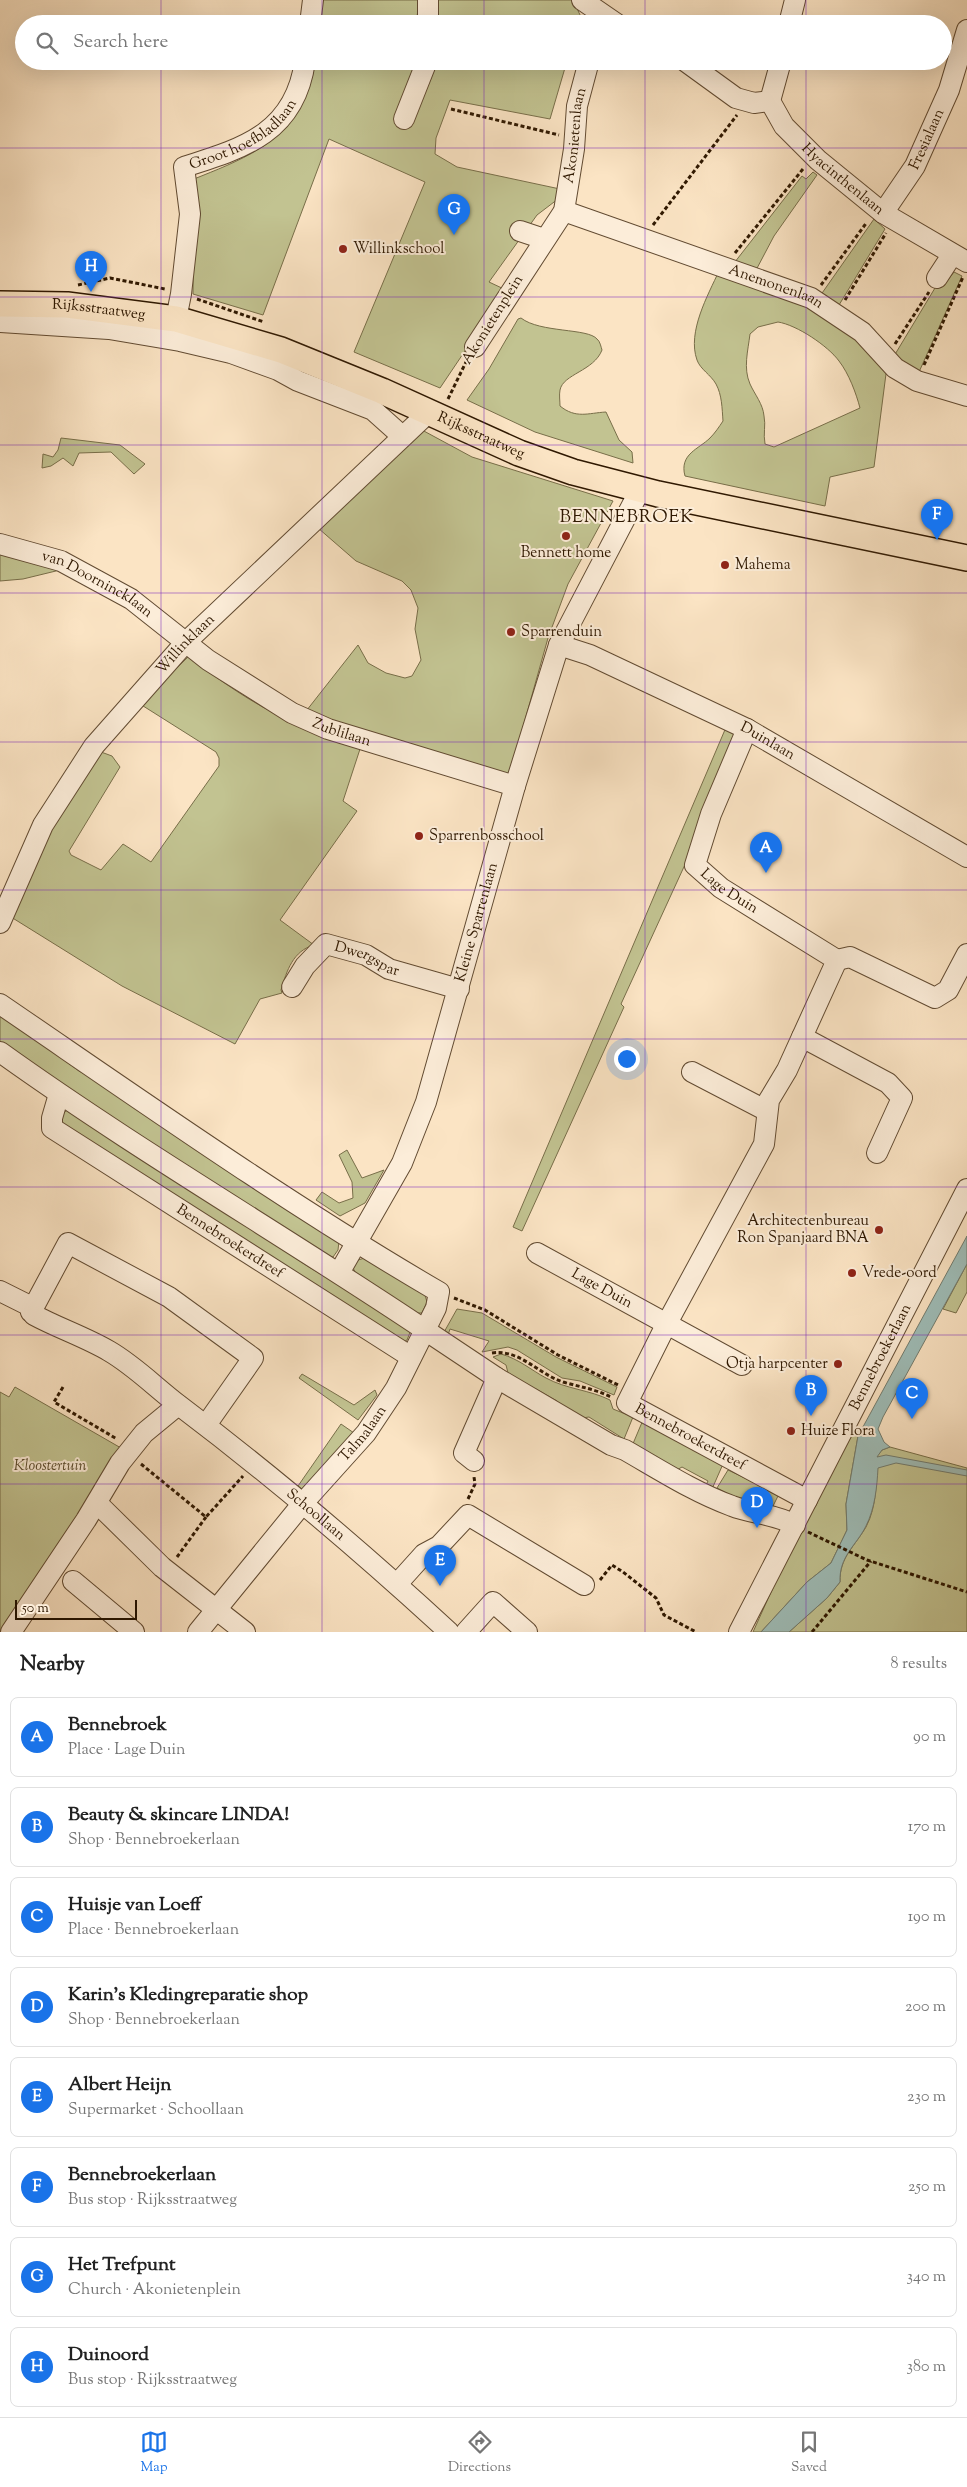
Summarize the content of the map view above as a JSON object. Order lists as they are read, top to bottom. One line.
{"streets":{"main road":["Rijksstraatweg"],"street":["Groot hoefbladlaan","Akonietenlaan","Fresialaan","Hyacinthenlaan","Anemonenlaan","Akonietenplein","van Doornincklaan","Willinklaan","Zublilaan","Duinlaan","Lage Duin","Kleine Sparrenlaan","Dwergspar","Bennebroekerdreef","Bennebroekerlaan","Talmalaan","Schoollaan"]},"crossings":[["Groot hoefbladlaan","Rijksstraatweg"],["Akonietenlaan","Anemonenlaan"],["Akonietenlaan","Akonietenplein"],["Fresialaan","Hyacinthenlaan"],["Anemonenlaan","Akonietenplein"],["Rijksstraatweg","Akonietenplein"],["Rijksstraatweg","Willinklaan"],["Rijksstraatweg","Kleine Sparrenlaan"],["Akonietenplein","Willinklaan"],["van Doornincklaan","Willinklaan"],["van Doornincklaan","Zublilaan"],["Willinklaan","Zublilaan"],["Zublilaan","Kleine Sparrenlaan"],["Duinlaan","Lage Duin"],["Duinlaan","Kleine Sparrenlaan"],["Kleine Sparrenlaan","Dwergspar"],["Bennebroekerdreef","Bennebroekerlaan"],["Bennebroekerdreef","Talmalaan"],["Talmalaan","Schoollaan"]],"districts":["BENNEBROEK"],"parks":["Kloostertuin"],"places":["Willinkschool","Bennett home","Mahema","Sparrenduin","Sparrenbosschool","Architectenbureau Ron Spanjaard BNA","Vrede-oord","Otja harpcenter","Huize Flora"],"scale_bar":"50 m","page":{"search":"Search here","pins":["G","H","F","A","B","C","D","E"],"scale":"50 m","heading":["Nearby","8 results"],"list":[{"mark":"A","name":"Bennebroek","note":"Place · Lage Duin","value":"90 m"},{"mark":"B","name":"Beauty & skincare LINDA!","note":"Shop · Bennebroekerlaan","value":"170 m"},{"mark":"C","name":"Huisje van Loeff","note":"Place · Bennebroekerlaan","value":"190 m"},{"mark":"D","name":"Karin's Kledingreparatie shop","note":"Shop · Bennebroekerlaan","value":"200 m"},{"mark":"E","name":"Albert Heijn","note":"Supermarket · Schoollaan","value":"230 m"},{"mark":"F","name":"Bennebroekerlaan","note":"Bus stop · Rijksstraatweg","value":"250 m"},{"mark":"G","name":"Het Trefpunt","note":"Church · Akonietenplein","value":"340 m"},{"mark":"H","name":"Duinoord","note":"Bus stop · Rijksstraatweg","value":"380 m"}],"nav":["Map","Directions","Saved"]}}
